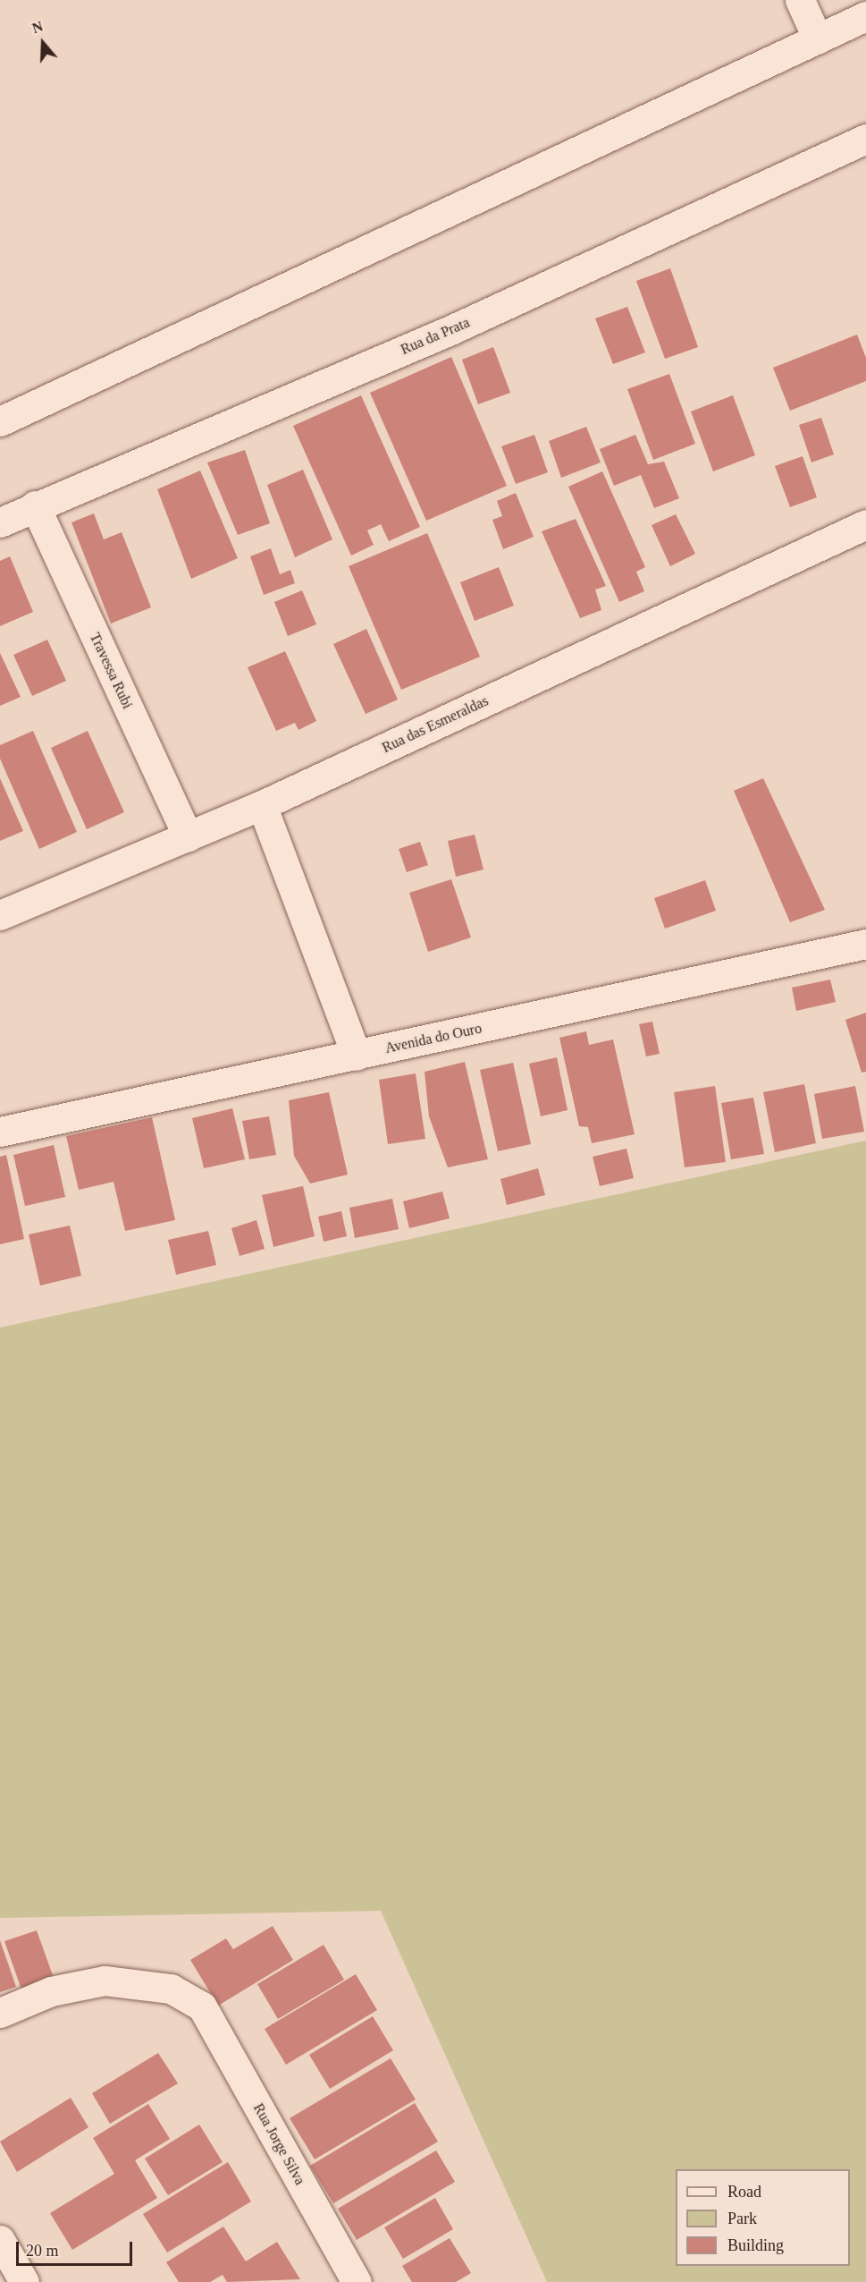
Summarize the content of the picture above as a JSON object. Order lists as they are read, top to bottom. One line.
{"streets":{"street":["Rua da Prata","Travessa Rubi","Rua das Esmeraldas","Avenida do Ouro","Rua Jorge Silva"]},"crossings":[["Rua da Prata","Travessa Rubi"],["Travessa Rubi","Rua das Esmeraldas"]],"legend":["Road","Park","Building"],"scale_bar":"20 m","north":"top"}
